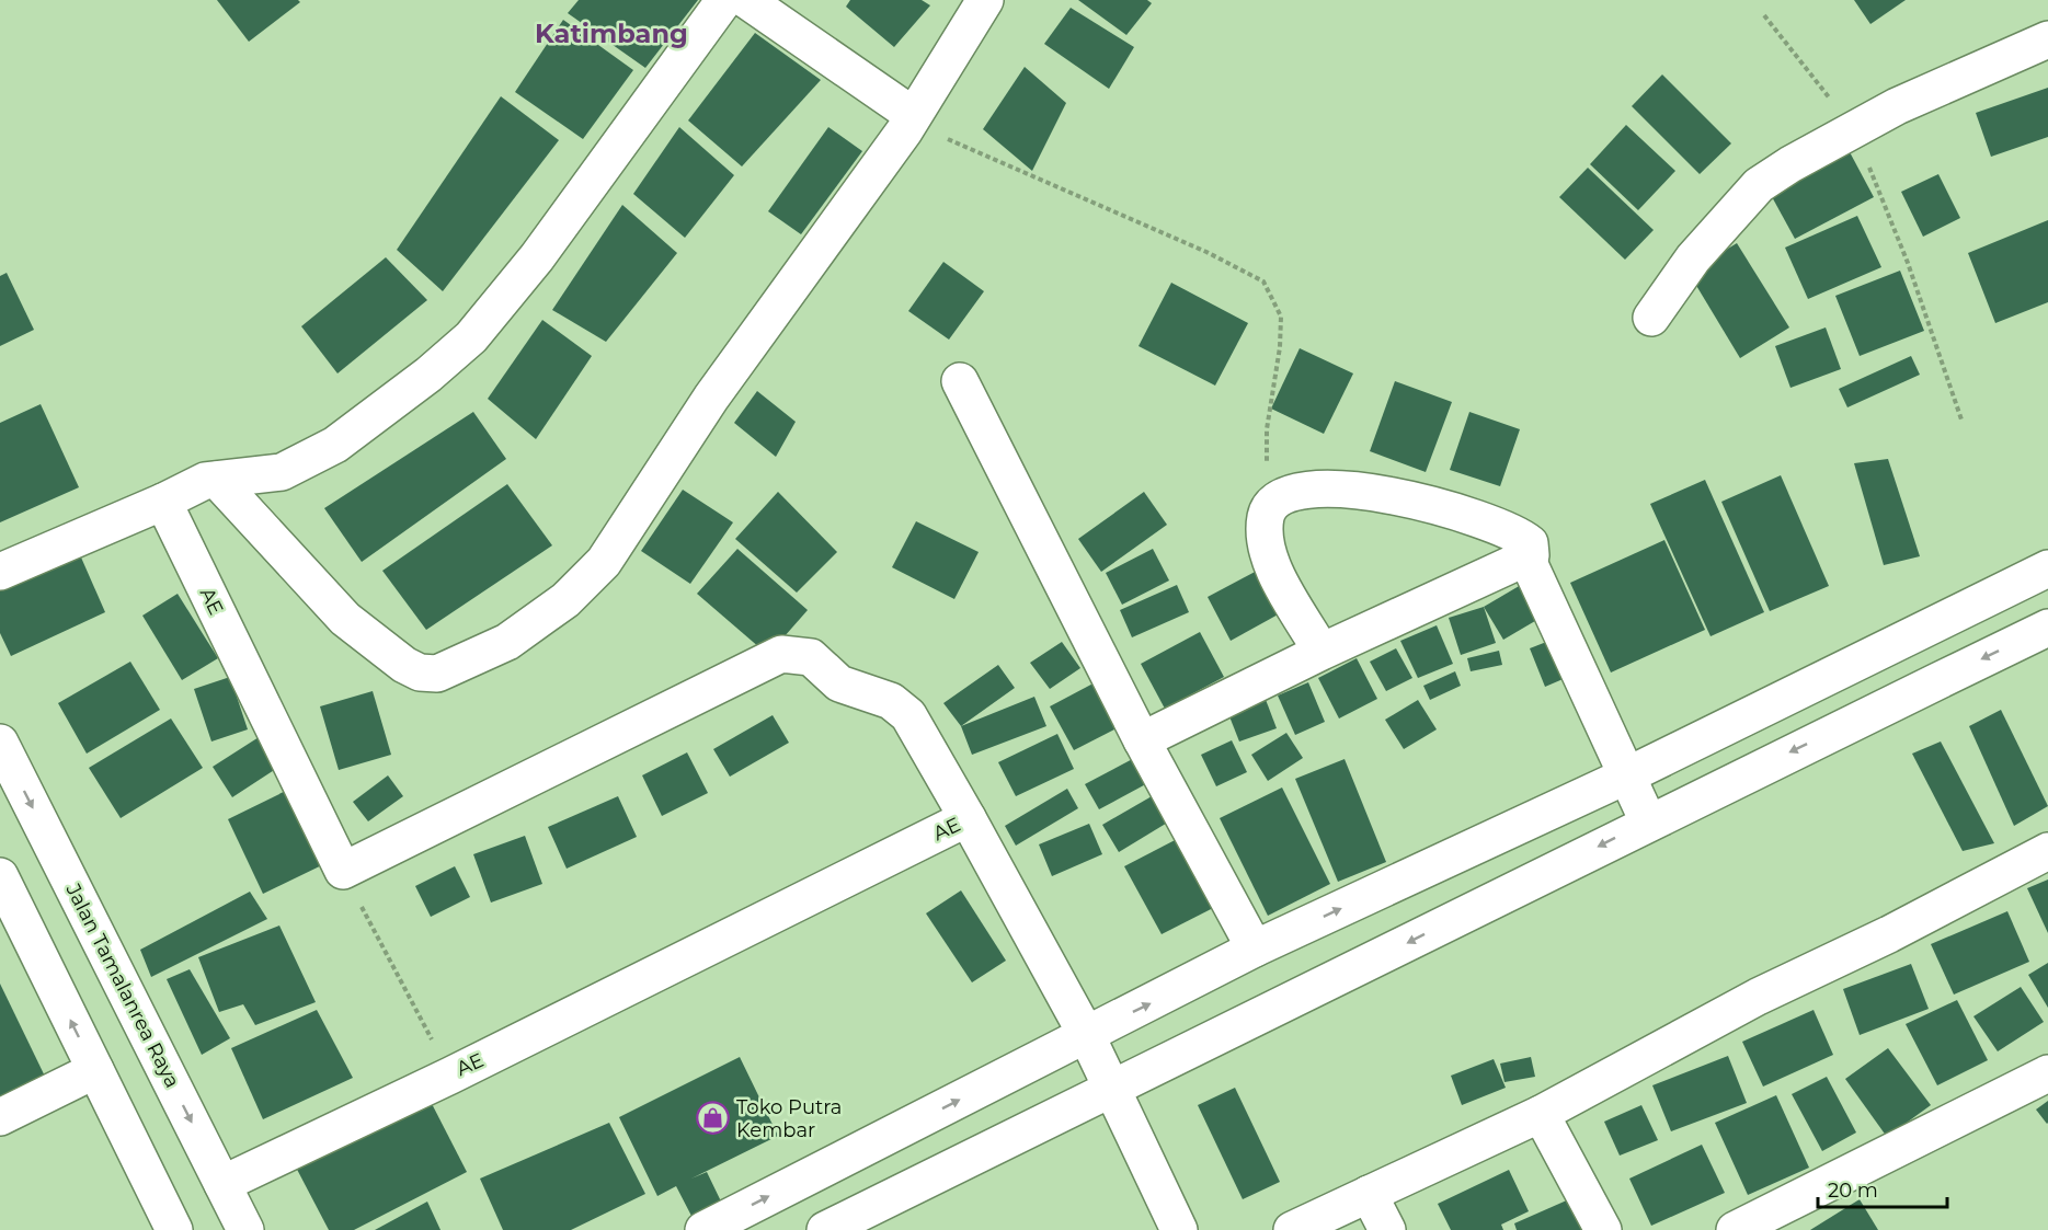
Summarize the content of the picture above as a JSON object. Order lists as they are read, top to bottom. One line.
{"streets":{"street":["AE","Jalan Tamalanrea Raya"]},"districts":["Katimbang"],"places":{"shop":["Toko Putra Kembar"]},"scale_bar":"20 m"}
